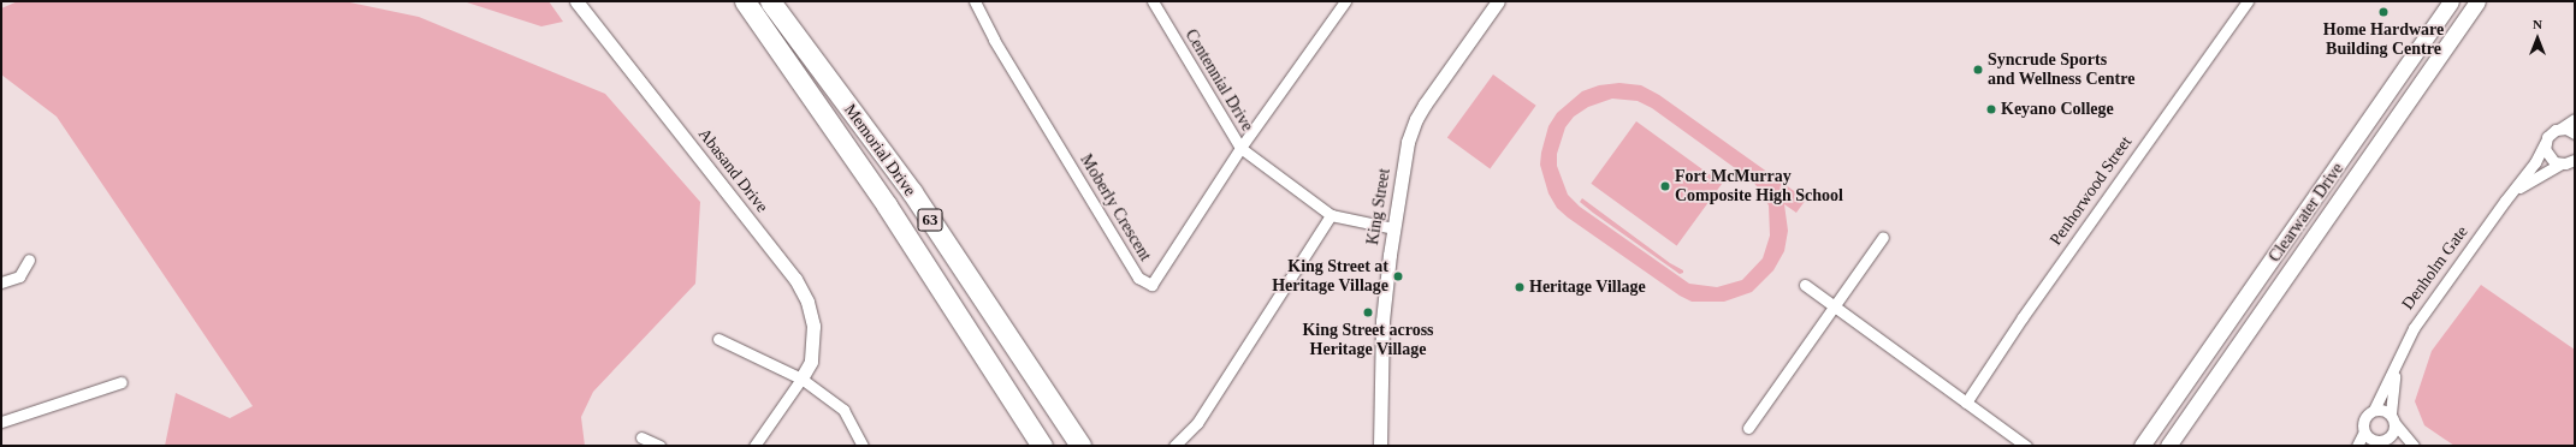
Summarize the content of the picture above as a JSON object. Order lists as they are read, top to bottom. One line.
{"streets":{"highway":["Memorial Drive","63"],"main road":["Clearwater Drive"],"street":["Centennial Drive","Abasand Drive","Penhorwood Street","King Street","Moberly Crescent","Denholm Gate"]},"crossings":[["Centennial Drive","King Street"],["Centennial Drive","Moberly Crescent"]],"places":["Home Hardware Building Centre","Syncrude Sports and Wellness Centre","Keyano College","Fort McMurray Composite High School","King Street at Heritage Village","Heritage Village","King Street across Heritage Village"],"north":"top"}
